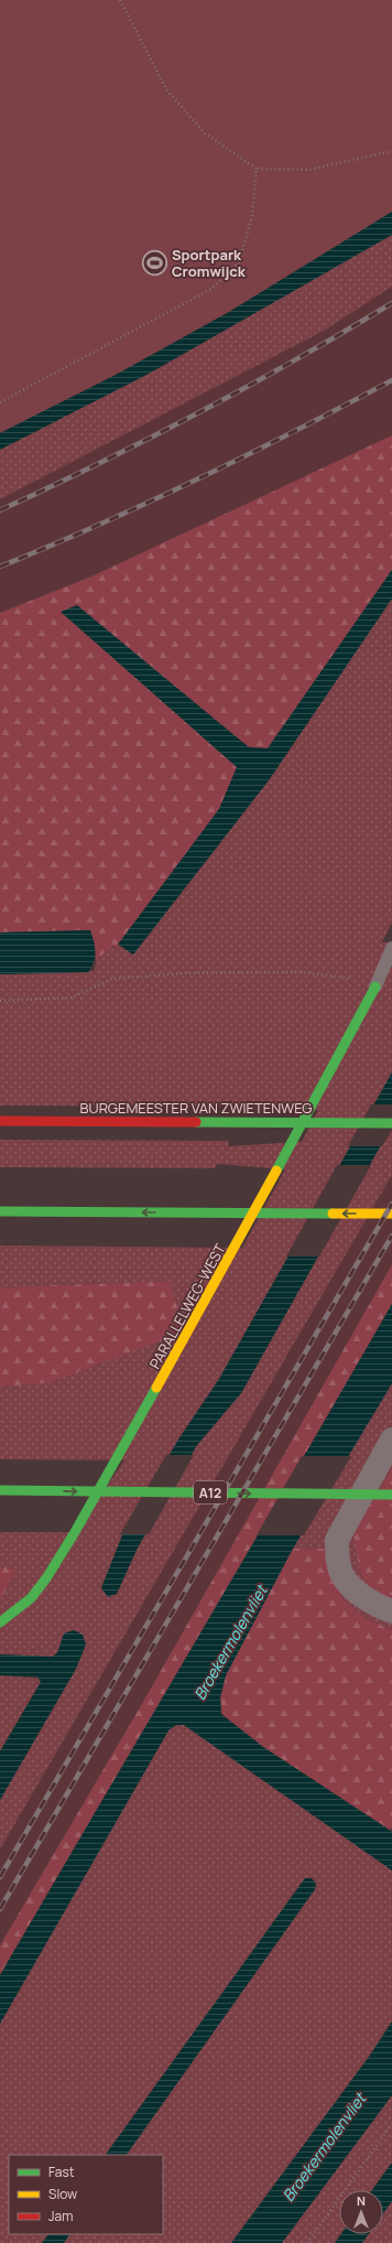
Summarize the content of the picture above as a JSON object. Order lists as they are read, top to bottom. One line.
{"streets":{"main road":["BURGEMEESTER VAN ZWIETENWEG","PARALLELWEG-WEST","A12"]},"water":["Broekermolenvliet"],"places":{"sports":["Sportpark Cromwijck"]},"legend":["Fast","Slow","Jam"],"north":"top"}
